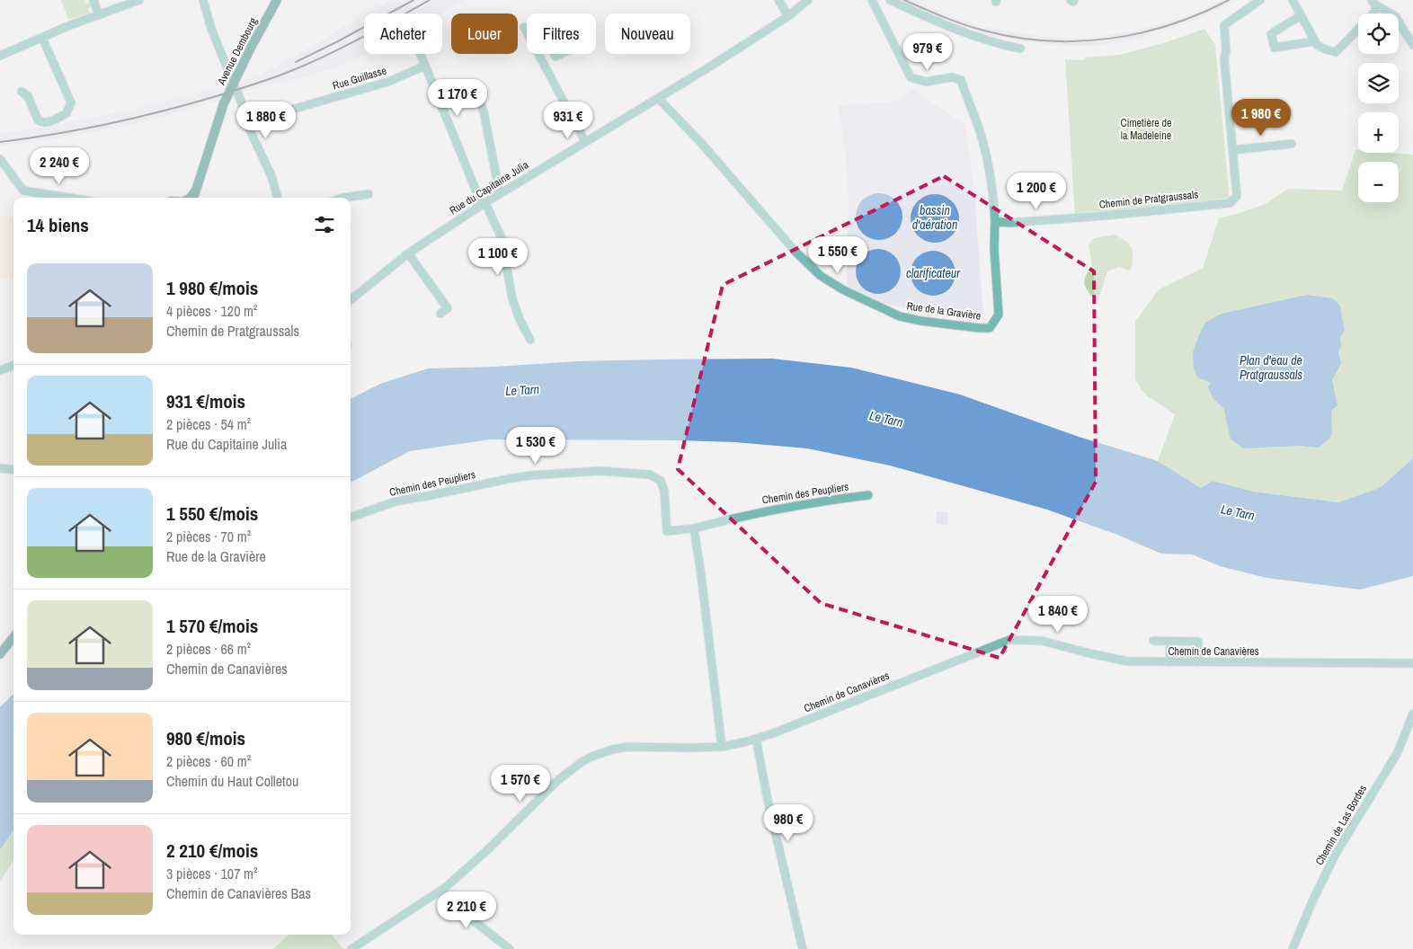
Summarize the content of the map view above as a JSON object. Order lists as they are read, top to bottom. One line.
{"streets":{"main road":["Avenue Dembourg"],"street":["Rue Guillasse","Rue du Capitaine Julia","Chemin de Pratgraussals","Rue de la Gravière","Chemin des Peupliers","Chemin de Canavières","Chemin de Las Bordes"]},"crossings":[["Rue du Capitaine Julia","Rue de la Gravière"],["Chemin de Pratgraussals","Rue de la Gravière"]],"water":["bassin d'aération","clarificateur","Plan d'eau de Pratgraussals","Le Tarn"],"parks":["Cimetière de la Madeleine"],"page":{"map_buttons":["+","−"],"chip":["Acheter","Louer","Filtres","Nouveau"],"price":["979 €","1 170 €","1 980 €","1 880 €","931 €","2 240 €","1 200 €","1 550 €","1 100 €","1 530 €","1 840 €","1 570 €","980 €","2 210 €"],"heading":"14 biens","list":[{"name":"1 980 €/mois","note":"4 pièces · 120 m² · Chemin de Pratgraussals"},{"name":"931 €/mois","note":"2 pièces · 54 m² · Rue du Capitaine Julia"},{"name":"1 550 €/mois","note":"2 pièces · 70 m² · Rue de la Gravière"},{"name":"1 570 €/mois","note":"2 pièces · 66 m² · Chemin de Canavières"},{"name":"980 €/mois","note":"2 pièces · 60 m² · Chemin du Haut Colletou"},{"name":"2 210 €/mois","note":"3 pièces · 107 m² · Chemin de Canavières Bas"}]}}
